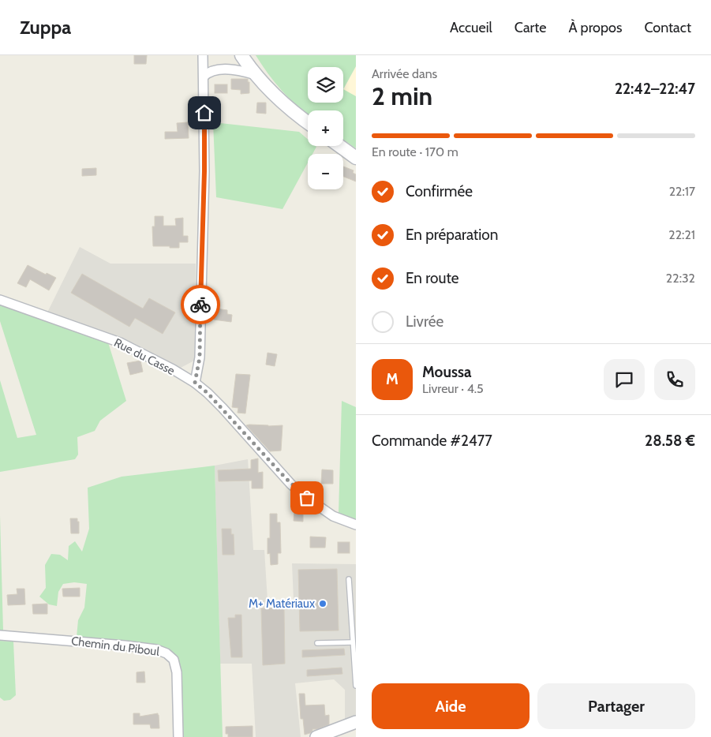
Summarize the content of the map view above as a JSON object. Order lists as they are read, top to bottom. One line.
{"streets":{"street":["Rue du Casse","Chemin du Piboul"]},"places":["M+ Matériaux"],"page":{"header":"Zuppa","nav":["Accueil","Carte","À propos","Contact"],"heading":["2 min","Arrivée dans","22:42–22:47"],"panel":["Moussa","Livreur · 4.5","Commande #2477","28.58 €"],"map_buttons":["+","−"],"bar":"En route · 170 m","list":[["Confirmée","22:17"],["En préparation","22:21"],["En route","22:32"],"Livrée"],"round":"M","buttons":["Aide","Partager"]}}
